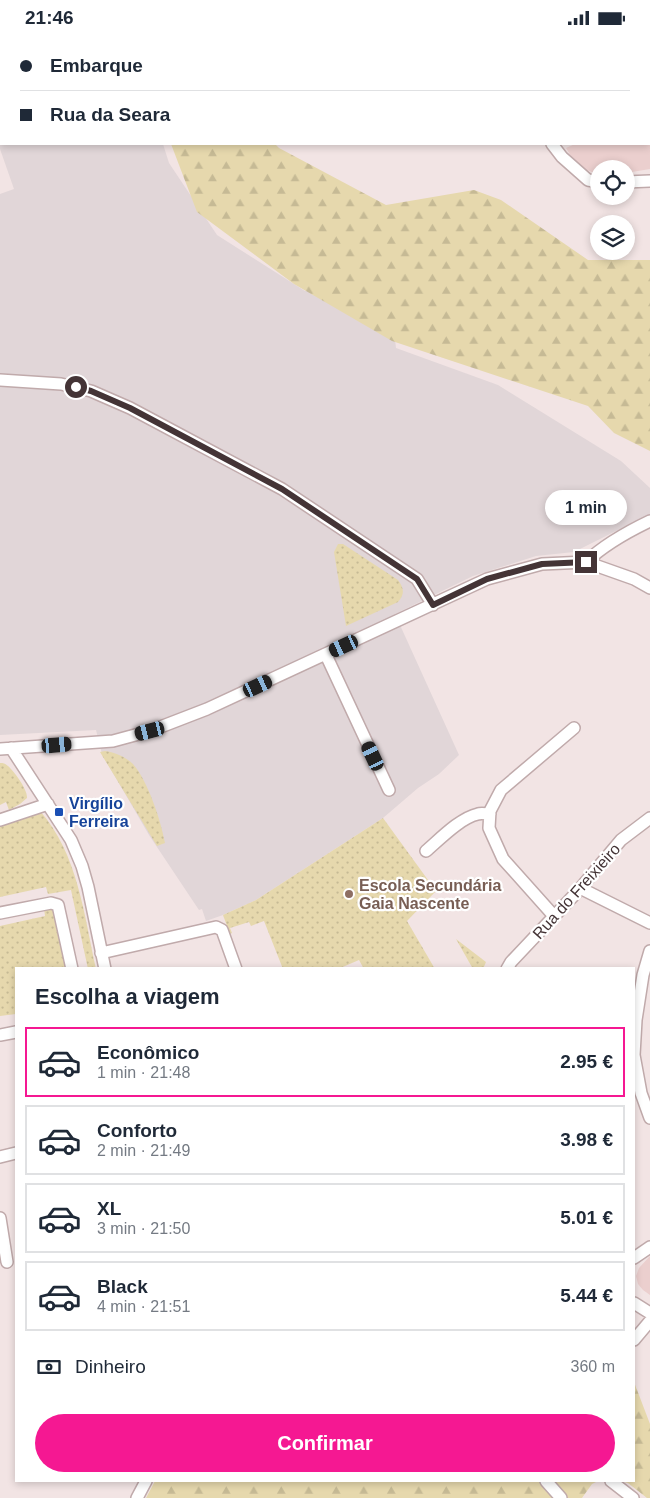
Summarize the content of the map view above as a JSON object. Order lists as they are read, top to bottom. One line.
{"streets":{"street":["Rua do Freixieiro"]},"places":{"transit":["Virgílio Ferreira"],"other":["Escola Secundária Gaia Nascente"]},"page":{"status":"21:46","banner":["Embarque","Rua da Seara"],"bubble":"1 min","heading":"Escolha a viagem","list":[{"name":"Econômico","note":"1 min · 21:48","value":"2.95 €"},{"name":"Conforto","note":"2 min · 21:49","value":"3.98 €"},{"name":"XL","note":"3 min · 21:50","value":"5.01 €"},{"name":"Black","note":"4 min · 21:51","value":"5.44 €"}],"pay":["Dinheiro","360 m"],"buttons":"Confirmar"}}
